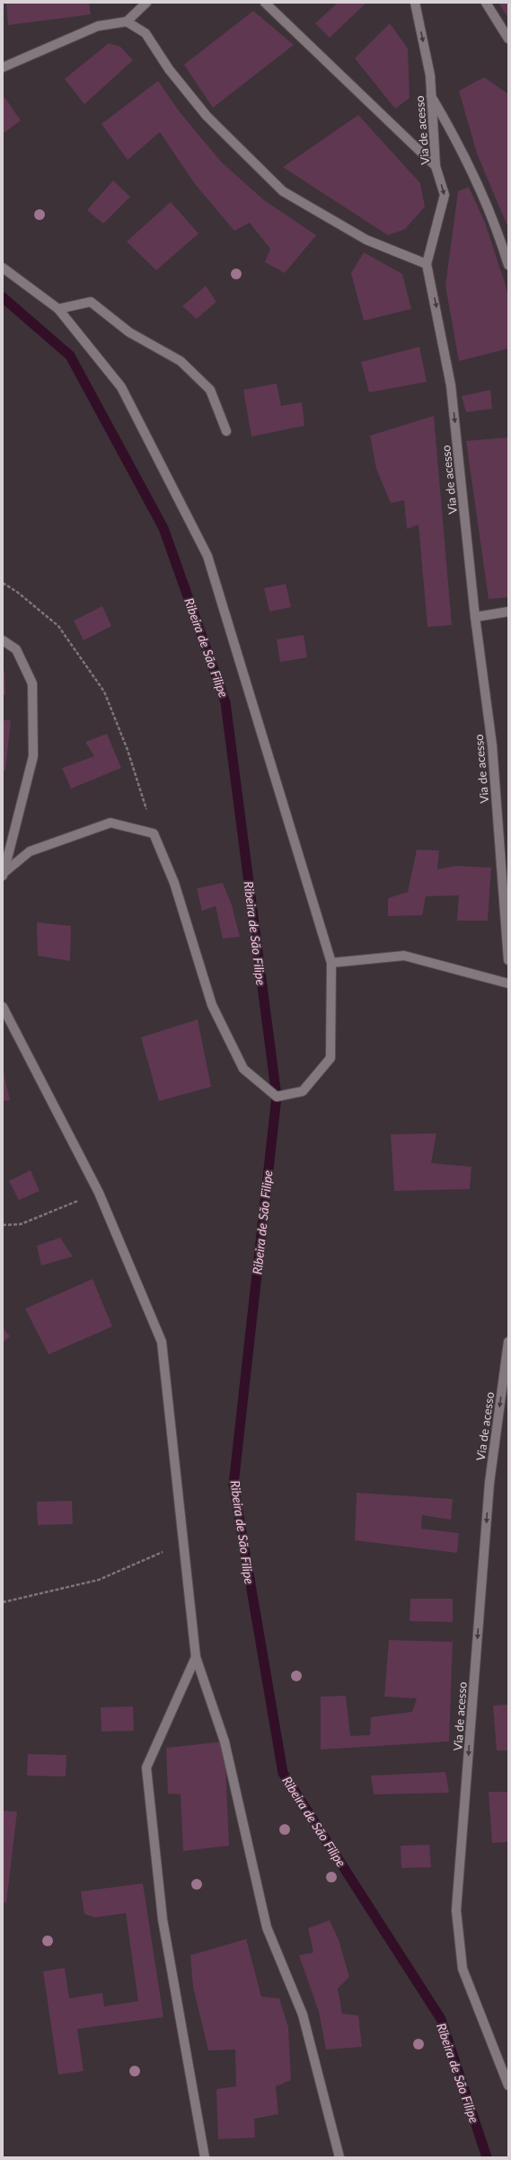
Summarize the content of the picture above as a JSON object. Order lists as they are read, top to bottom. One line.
{"streets":{"street":["Via de acesso"]},"one_way":["Via de acesso"],"water":["Ribeira de São Filipe"]}
